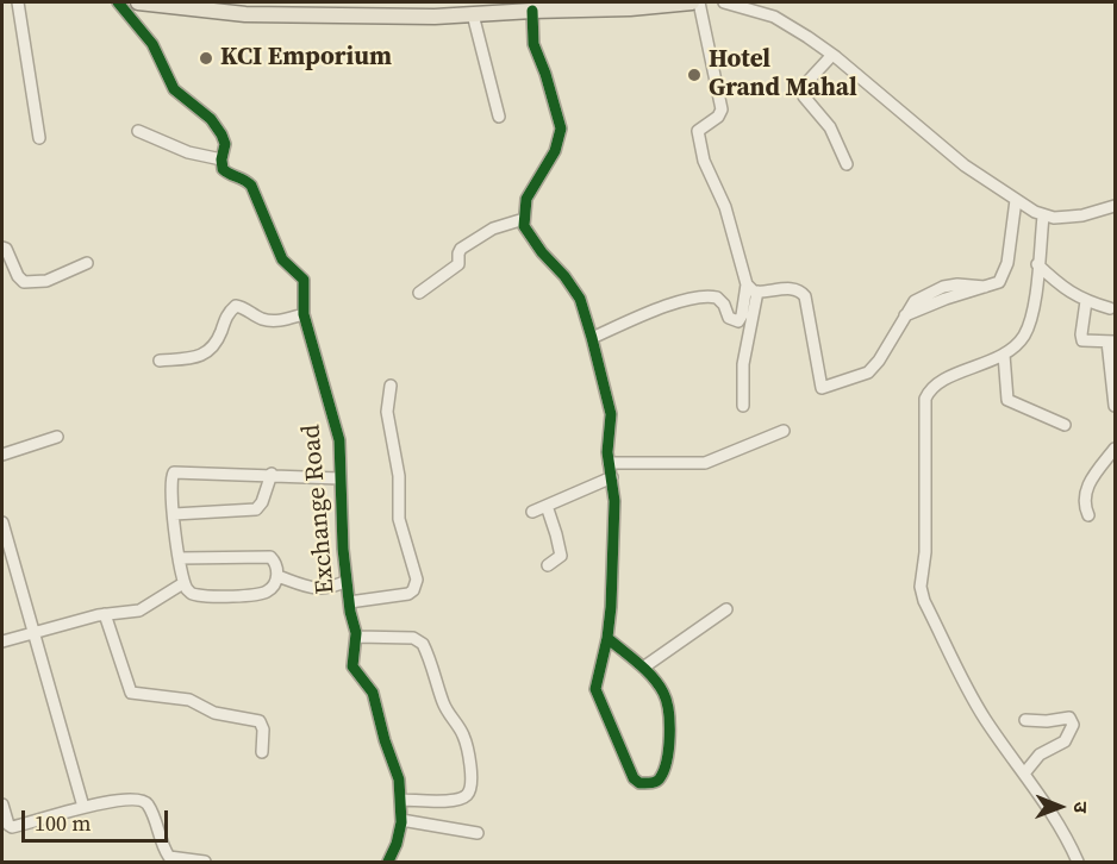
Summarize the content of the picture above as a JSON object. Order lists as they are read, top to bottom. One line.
{"streets":{"street":["Exchange Road"]},"places":["KCI Emporium","Hotel Grand Mahal"],"scale_bar":"100 m","north":"right"}
